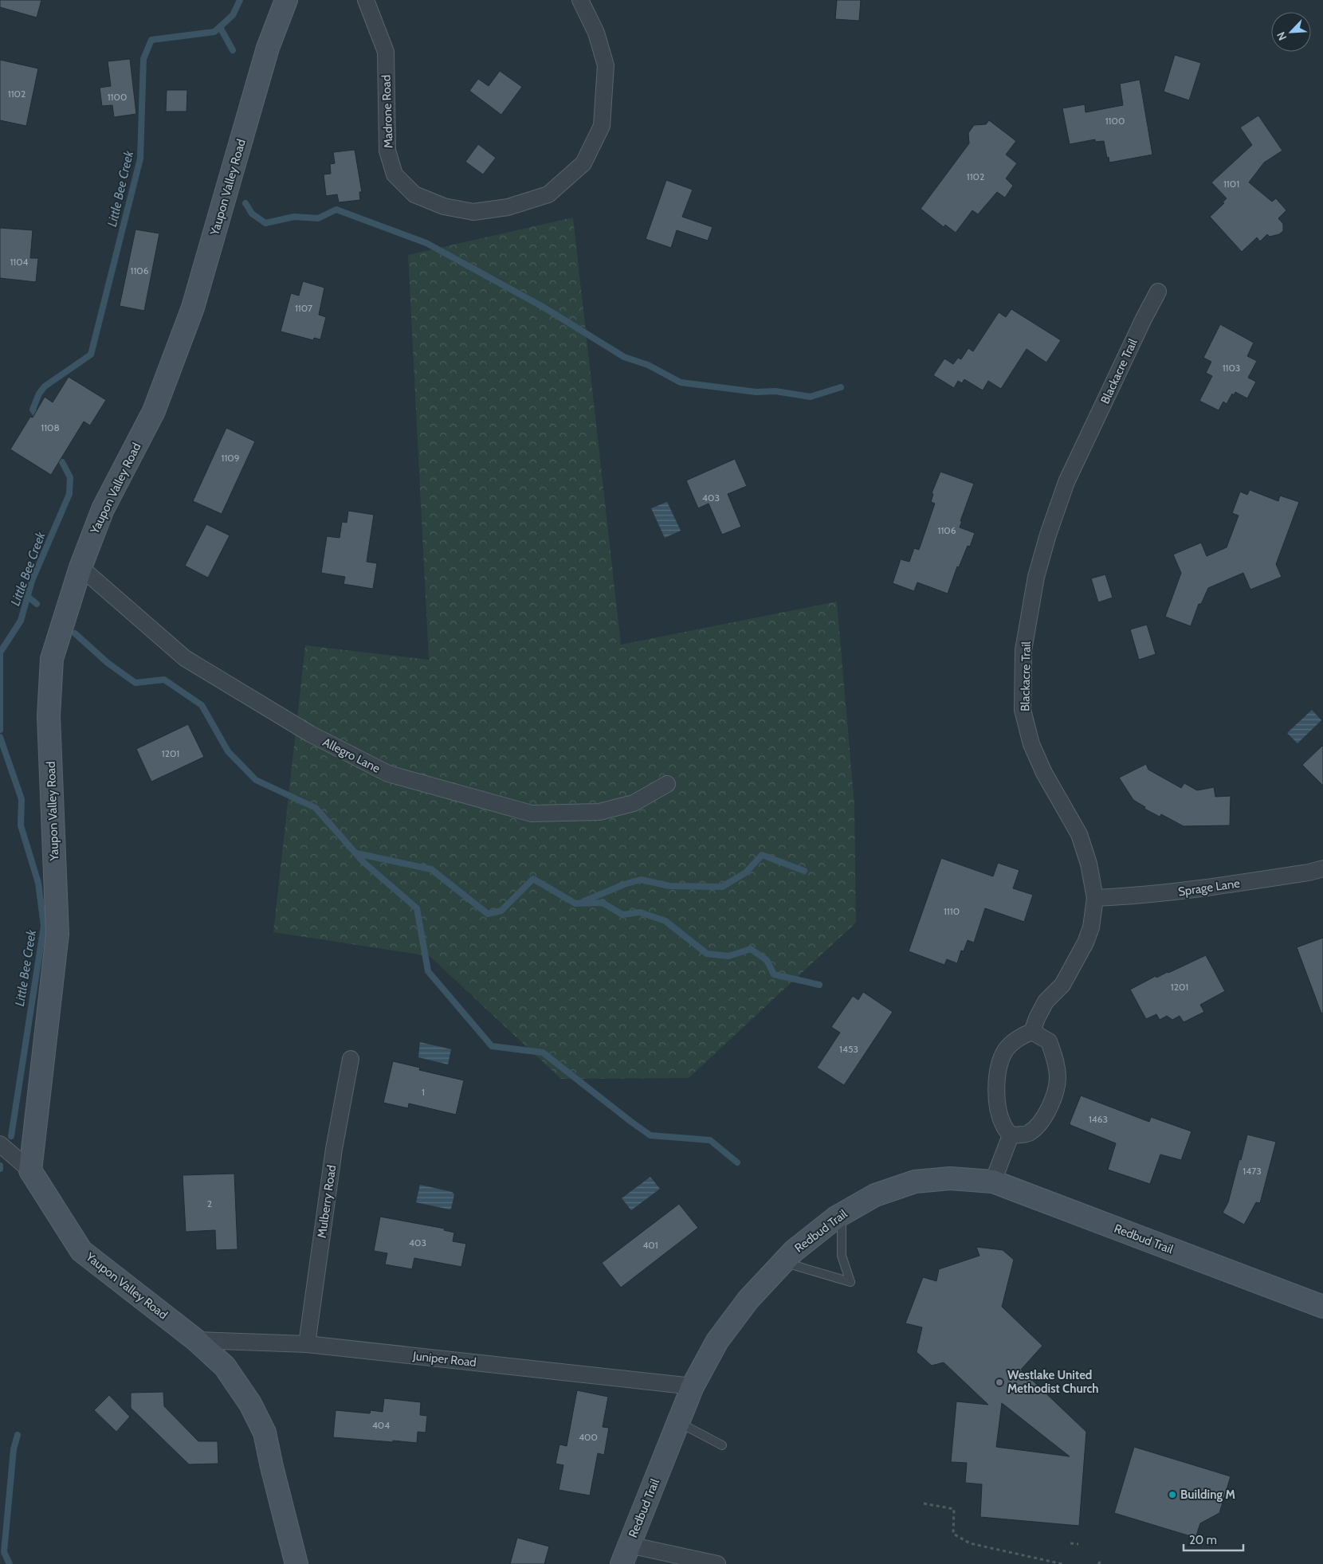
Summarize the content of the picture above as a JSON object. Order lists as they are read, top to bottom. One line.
{"streets":{"street":["Madrone Road","Yaupon Valley Road","Blackacre Trail","Allegro Lane","Sprage Lane","Mulberry Road","Redbud Trail","Juniper Road"]},"crossings":[["Yaupon Valley Road","Allegro Lane"],["Yaupon Valley Road","Juniper Road"],["Blackacre Trail","Sprage Lane"],["Mulberry Road","Juniper Road"],["Redbud Trail","Juniper Road"]],"water":["Little Bee Creek"],"places":["Westlake United Methodist Church","Building M"],"house_numbers":["1102","1100","1100","1102","1101","1104","1106","1107","1103","1108","1109","403","1106","1201","1110","1201","1453","1","1463","1473","2","403","401","404","400"],"scale_bar":"20 m","north":"bottom left"}
